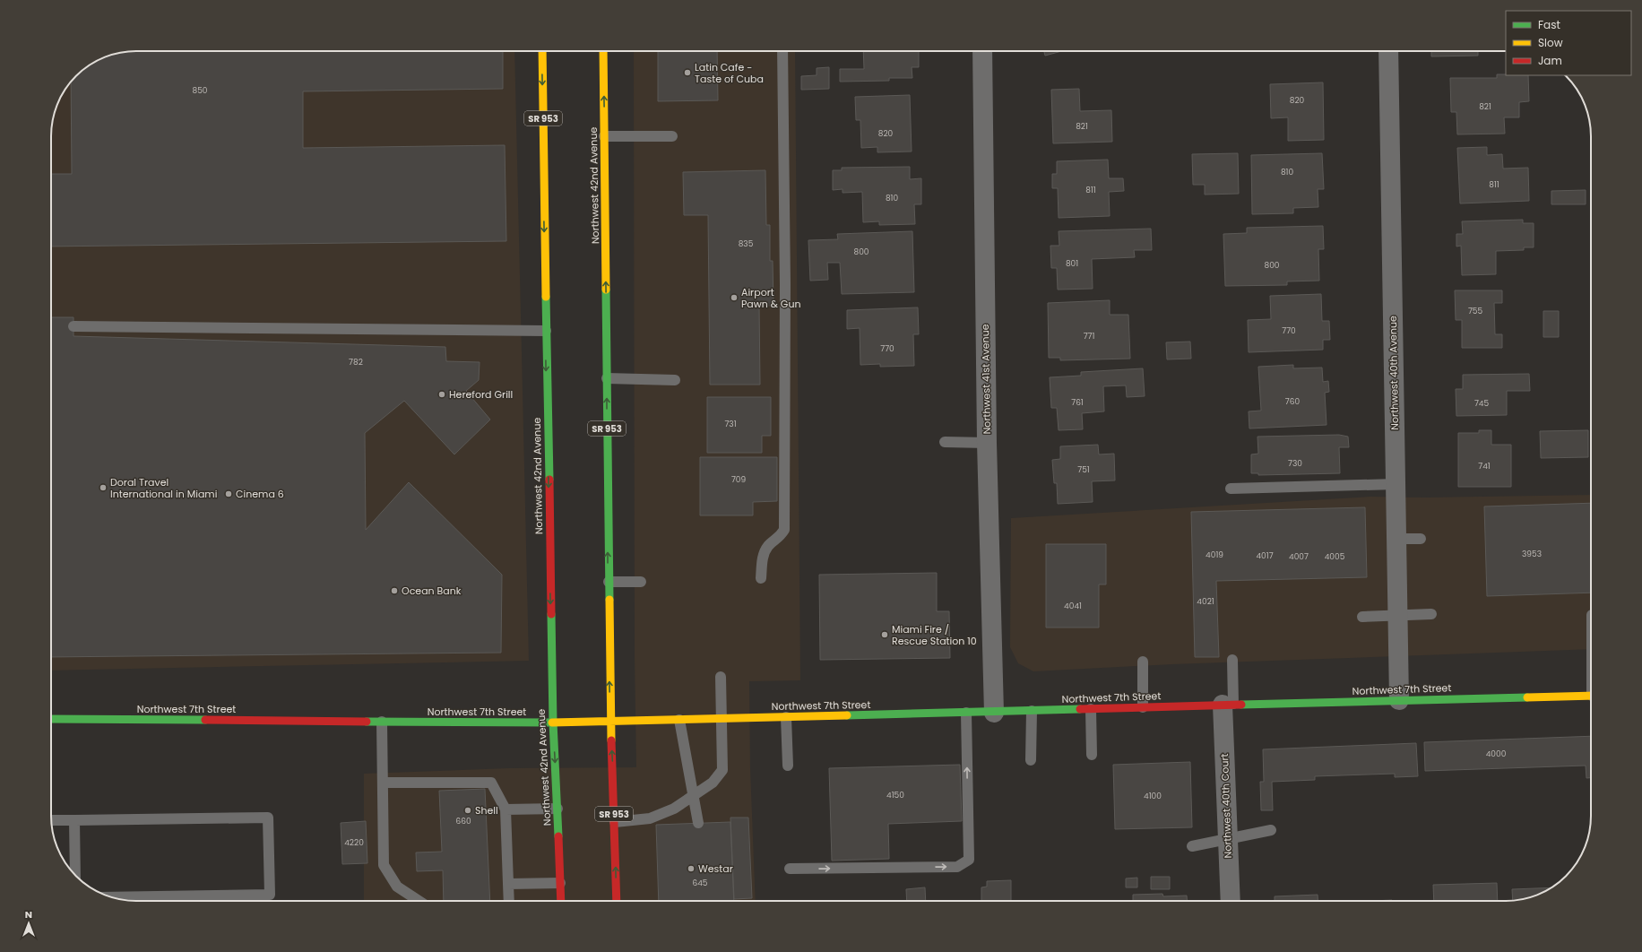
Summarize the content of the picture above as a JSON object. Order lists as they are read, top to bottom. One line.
{"streets":{"main road":["SR 953","Northwest 42nd Avenue","Northwest 7th Street"],"street":["Northwest 40th Avenue","Northwest 41st Avenue","Northwest 40th Court"]},"crossings":[["Northwest 42nd Avenue","Northwest 7th Street"],["Northwest 40th Avenue","Northwest 7th Street"],["Northwest 41st Avenue","Northwest 7th Street"],["Northwest 7th Street","Northwest 40th Court"]],"places":["Latin Cafe - Taste of Cuba","Airport Pawn & Gun","Hereford Grill","Doral Travel International in Miami","Cinema 6","Ocean Bank","Miami Fire / Rescue Station 10","Shell","Westar"],"house_numbers":["850","820","821","821","820","810","811","811","810","835","800","801","800","755","770","771","770","782","760","761","745","731","730","741","751","709","3953","4019","4017","4007","4005","4021","4041","4000","4150","4100","660","4220","645"],"legend":["Fast","Slow","Jam"],"north":"top"}
